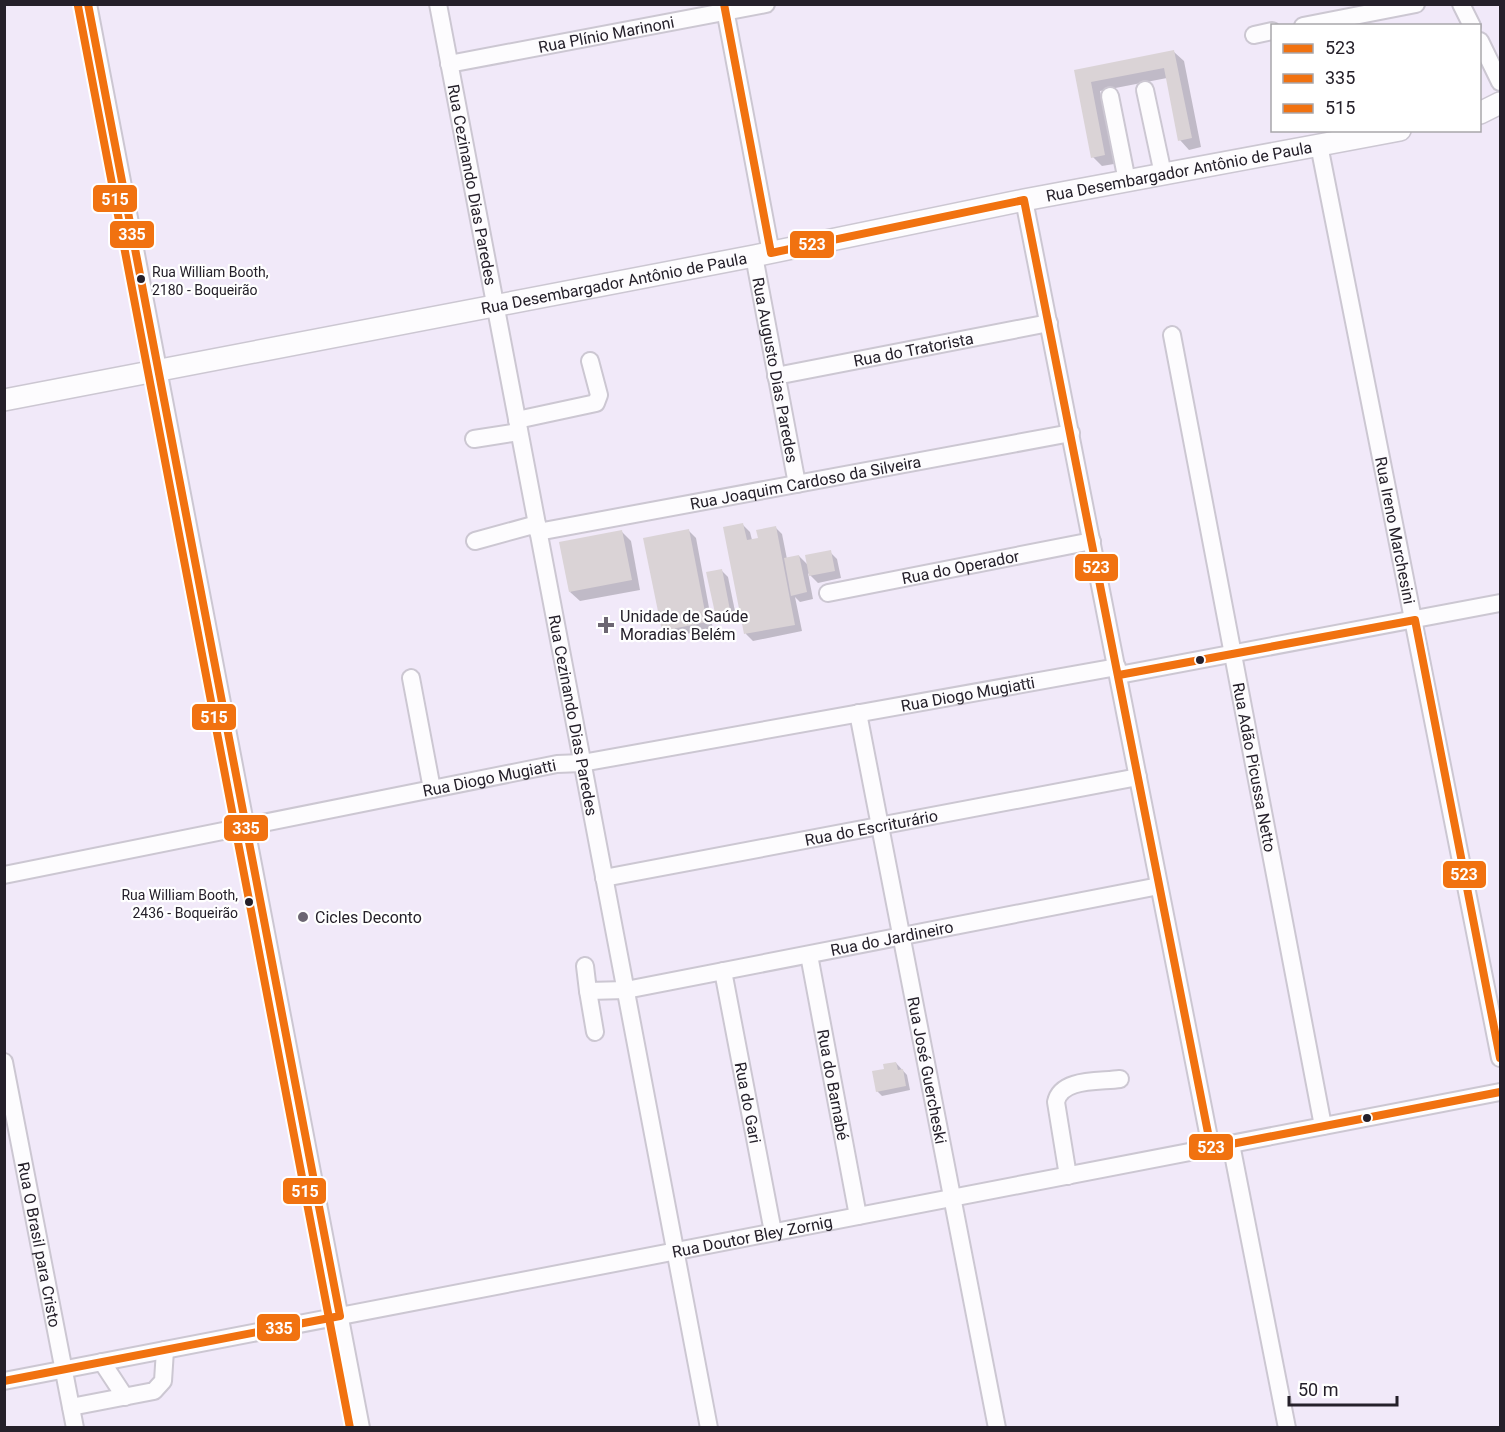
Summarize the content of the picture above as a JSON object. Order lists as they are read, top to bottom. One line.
{"streets":{"main road":["Rua Desembargador Antônio de Paula"],"street":["Rua Plínio Marinoni","Rua Cezinando Dias Paredes","Rua do Tratorista","Rua Augusto Dias Paredes","Rua Joaquim Cardoso da Silveira","Rua Ireno Marchesini","Rua do Operador","Rua Diogo Mugiatti","Rua Adão Picussa Netto","Rua do Escriturário","Rua do Jardineiro","Rua José Guercheski","Rua do Barnabé","Rua do Gari","Rua Doutor Bley Zornig","Rua O Brasil para Cristo"]},"crossings":[["Rua Plínio Marinoni","Rua Cezinando Dias Paredes"],["Rua Plínio Marinoni","Rua Augusto Dias Paredes"],["Rua Desembargador Antônio de Paula","Rua Cezinando Dias Paredes"],["Rua Desembargador Antônio de Paula","Rua Augusto Dias Paredes"],["Rua Desembargador Antônio de Paula","Rua Ireno Marchesini"],["Rua Cezinando Dias Paredes","Rua Joaquim Cardoso da Silveira"],["Rua Cezinando Dias Paredes","Rua Diogo Mugiatti"],["Rua Cezinando Dias Paredes","Rua do Escriturário"],["Rua Cezinando Dias Paredes","Rua do Jardineiro"],["Rua Cezinando Dias Paredes","Rua Doutor Bley Zornig"],["Rua do Tratorista","Rua Augusto Dias Paredes"],["Rua Augusto Dias Paredes","Rua Joaquim Cardoso da Silveira"],["Rua Ireno Marchesini","Rua Diogo Mugiatti"],["Rua Diogo Mugiatti","Rua Adão Picussa Netto"],["Rua Diogo Mugiatti","Rua José Guercheski"],["Rua Adão Picussa Netto","Rua Doutor Bley Zornig"],["Rua do Escriturário","Rua José Guercheski"],["Rua do Jardineiro","Rua José Guercheski"],["Rua do Jardineiro","Rua do Barnabé"],["Rua do Jardineiro","Rua do Gari"],["Rua José Guercheski","Rua Doutor Bley Zornig"],["Rua do Barnabé","Rua Doutor Bley Zornig"],["Rua do Gari","Rua Doutor Bley Zornig"],["Rua Doutor Bley Zornig","Rua O Brasil para Cristo"]],"places":{"other":["Rua William Booth, 2180 - Boqueirão","Rua William Booth, 2436 - Boqueirão","Cicles Deconto"],"health":["Unidade de Saúde Moradias Belém"]},"lines":["transit line 523","transit line 335","transit line 515"],"legend":["523","335","515"],"scale_bar":"50 m"}
